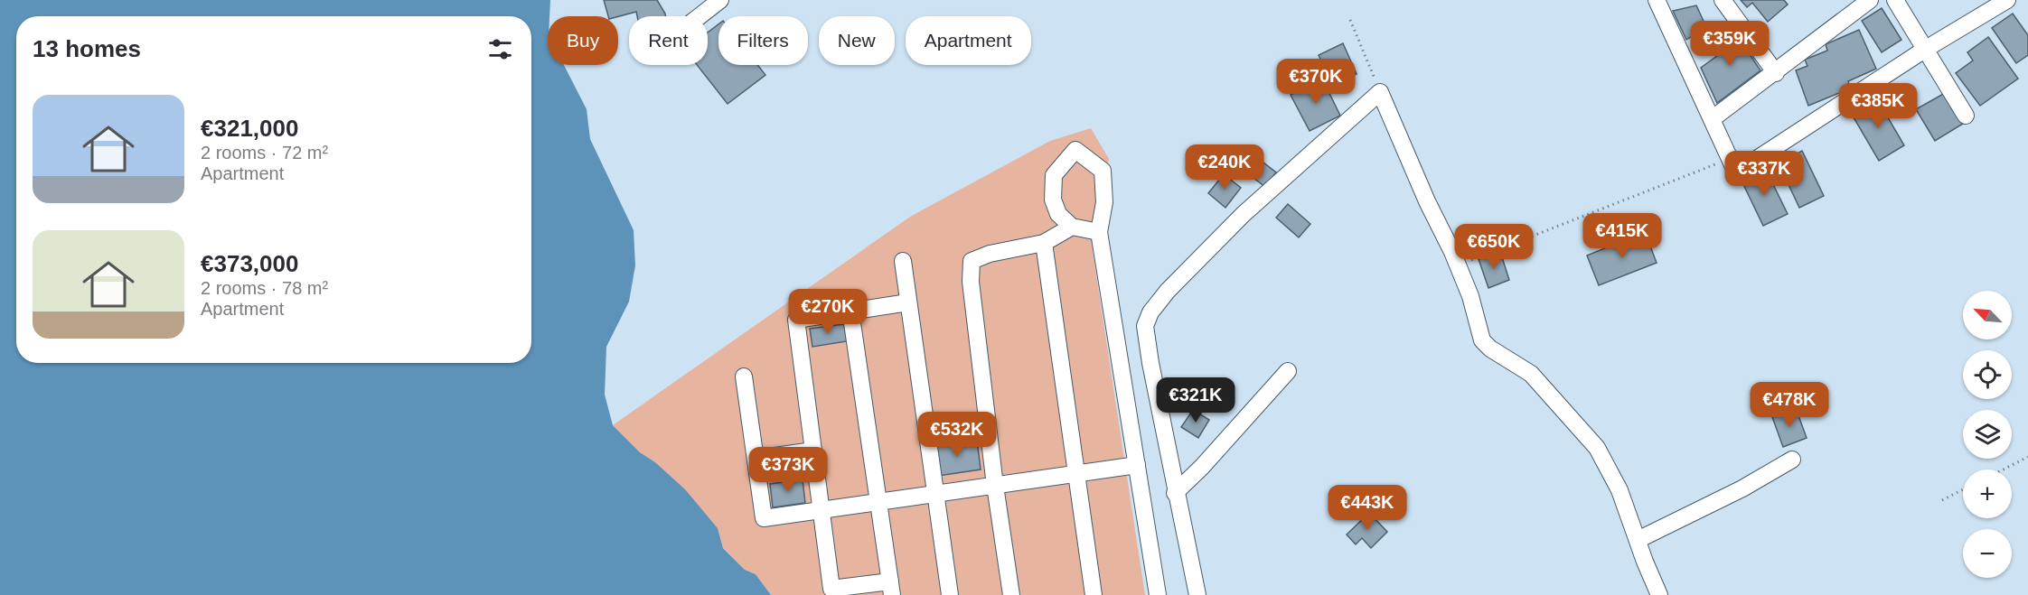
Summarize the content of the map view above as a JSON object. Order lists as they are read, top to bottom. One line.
{"north":"top left","page":{"chip":["Buy","Rent","Filters","New","Apartment"],"heading":"13 homes","price":["€359K","€370K","€385K","€240K","€337K","€415K","€650K","€270K","€321K","€478K","€532K","€373K","€443K"],"list":[{"name":"€321,000","note":"2 rooms · 72 m² · Apartment"},{"name":"€373,000","note":"2 rooms · 78 m² · Apartment"}],"map_buttons":["+","−"]}}
